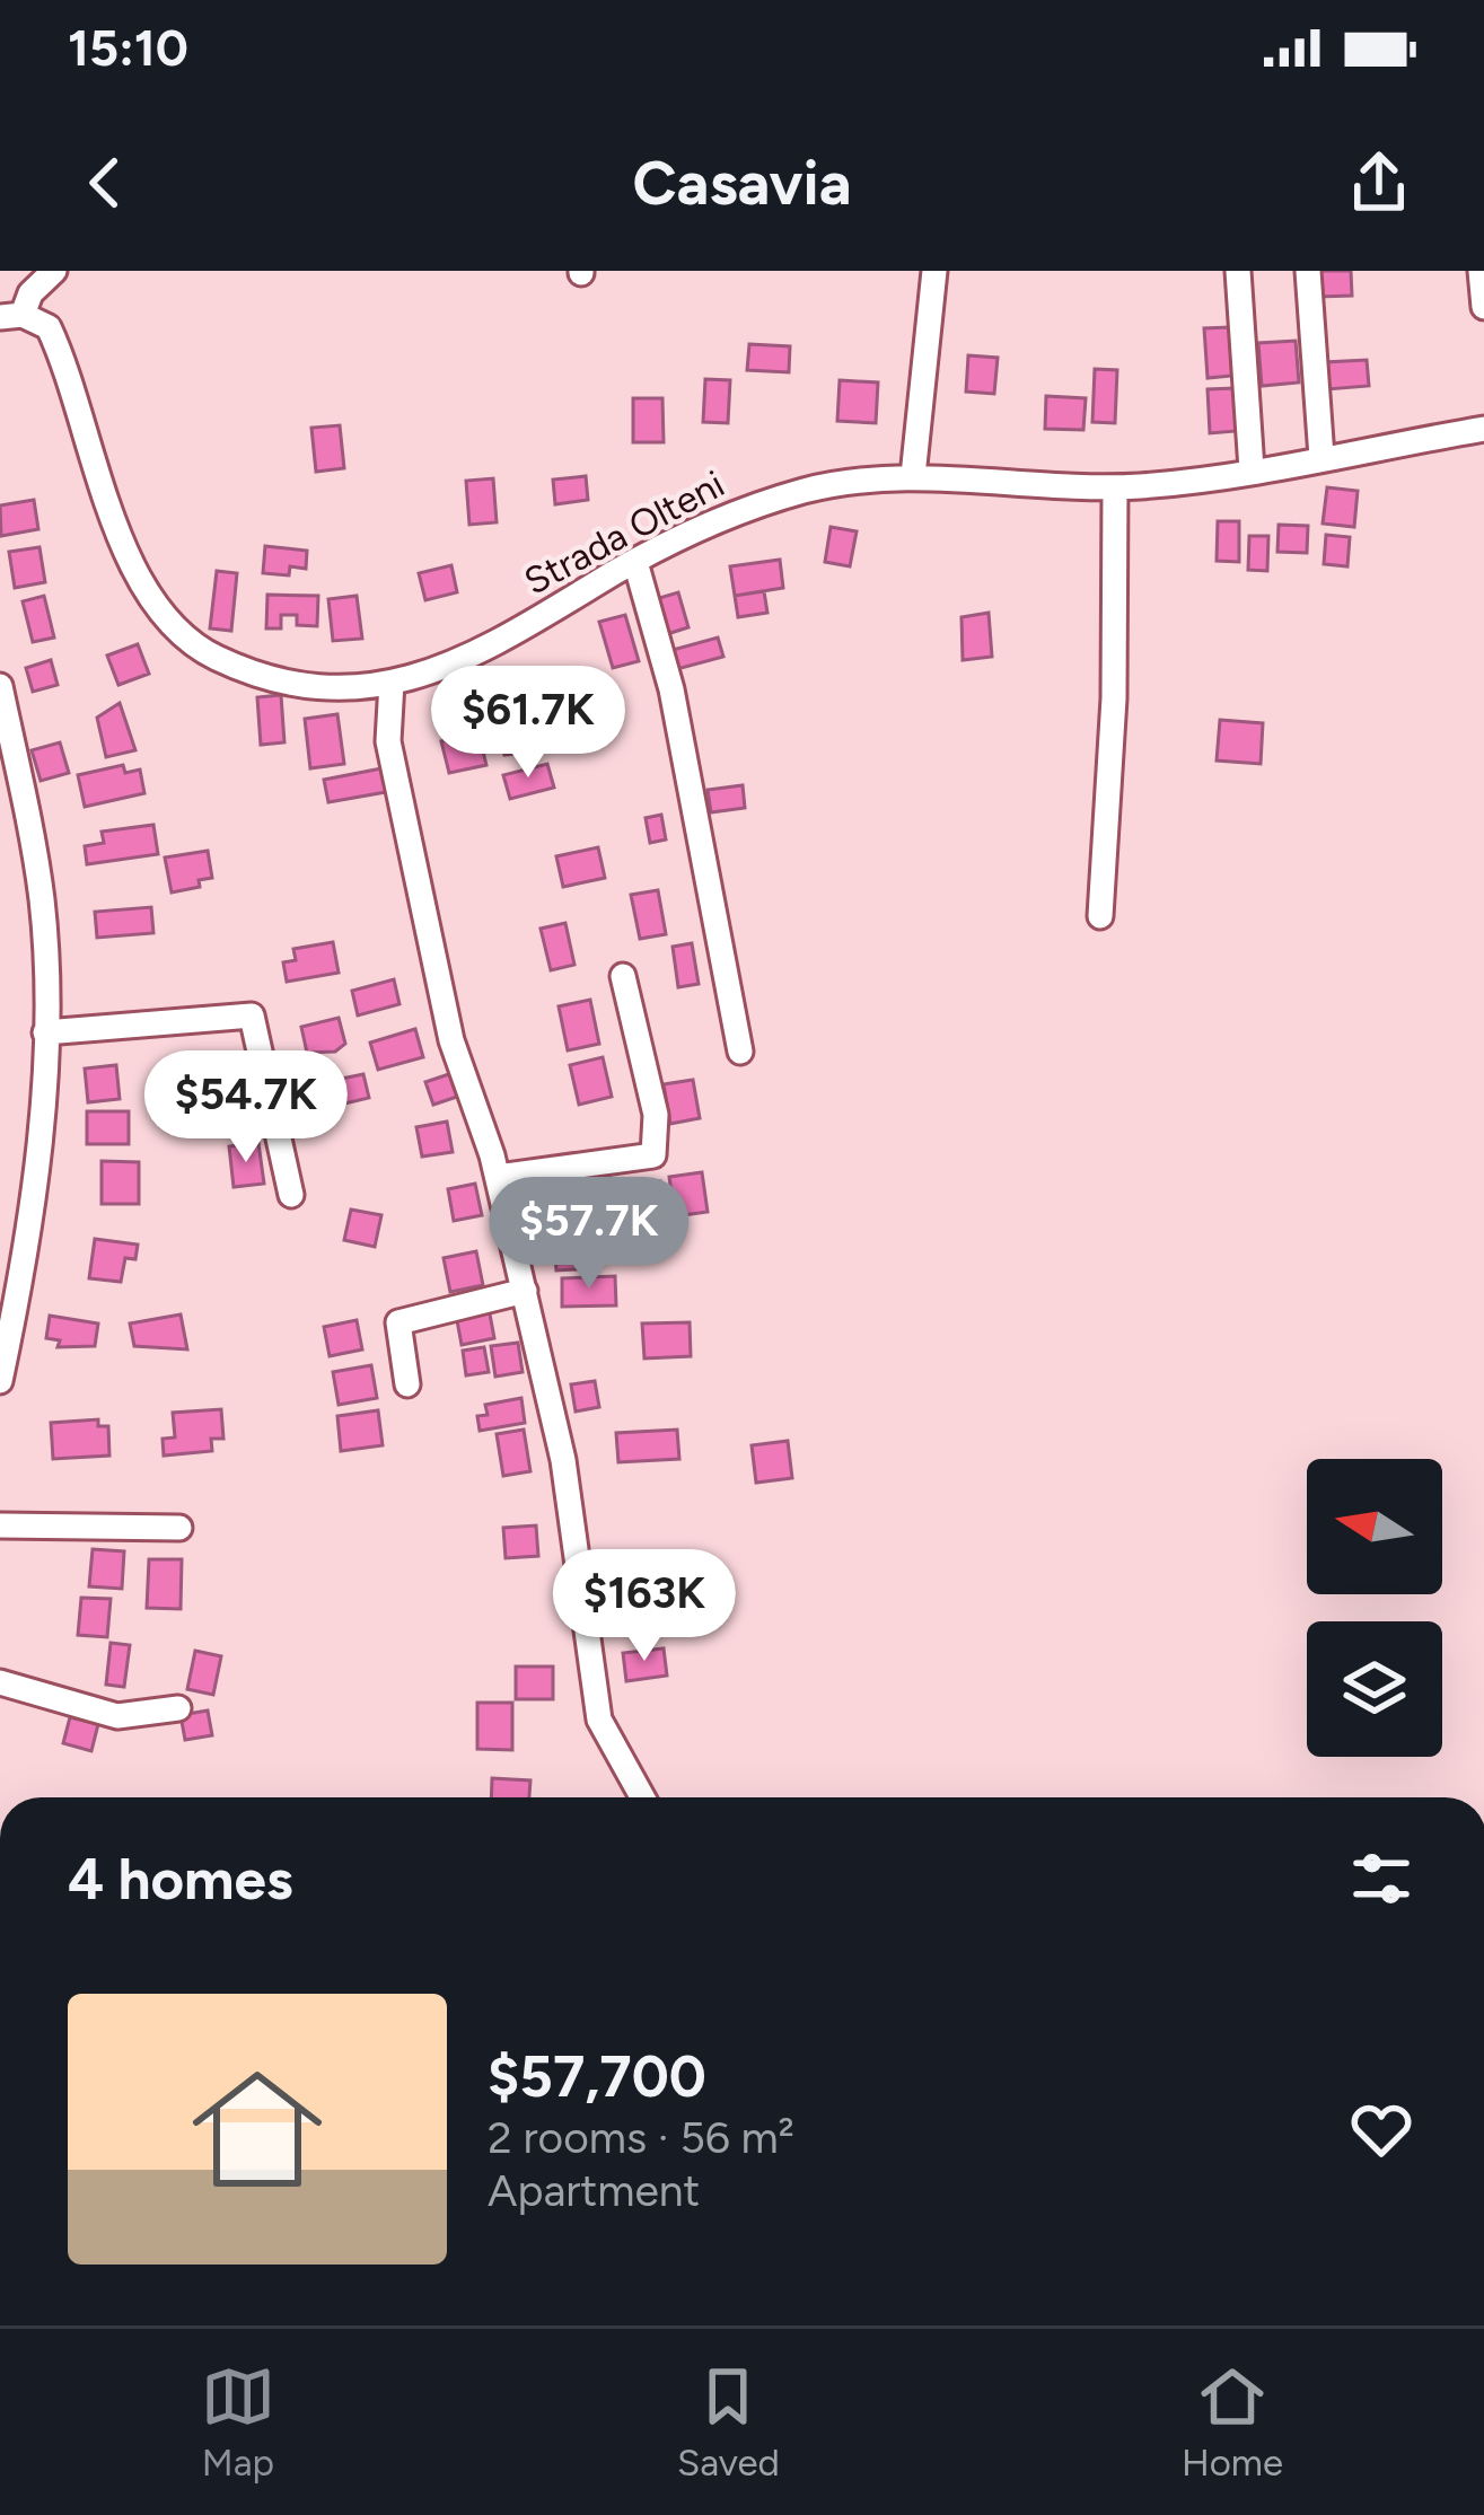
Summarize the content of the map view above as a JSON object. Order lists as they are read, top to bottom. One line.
{"streets":{"street":["Strada Olteni"]},"north":"left","page":{"status":"15:10","header":"Casavia","price":["$61.7K","$54.7K","$57.7K","$163K"],"heading":"4 homes","list":[{"name":"$57,700","note":"2 rooms · 56 m² · Apartment"}],"tabs":["Map","Saved","Home"]}}
